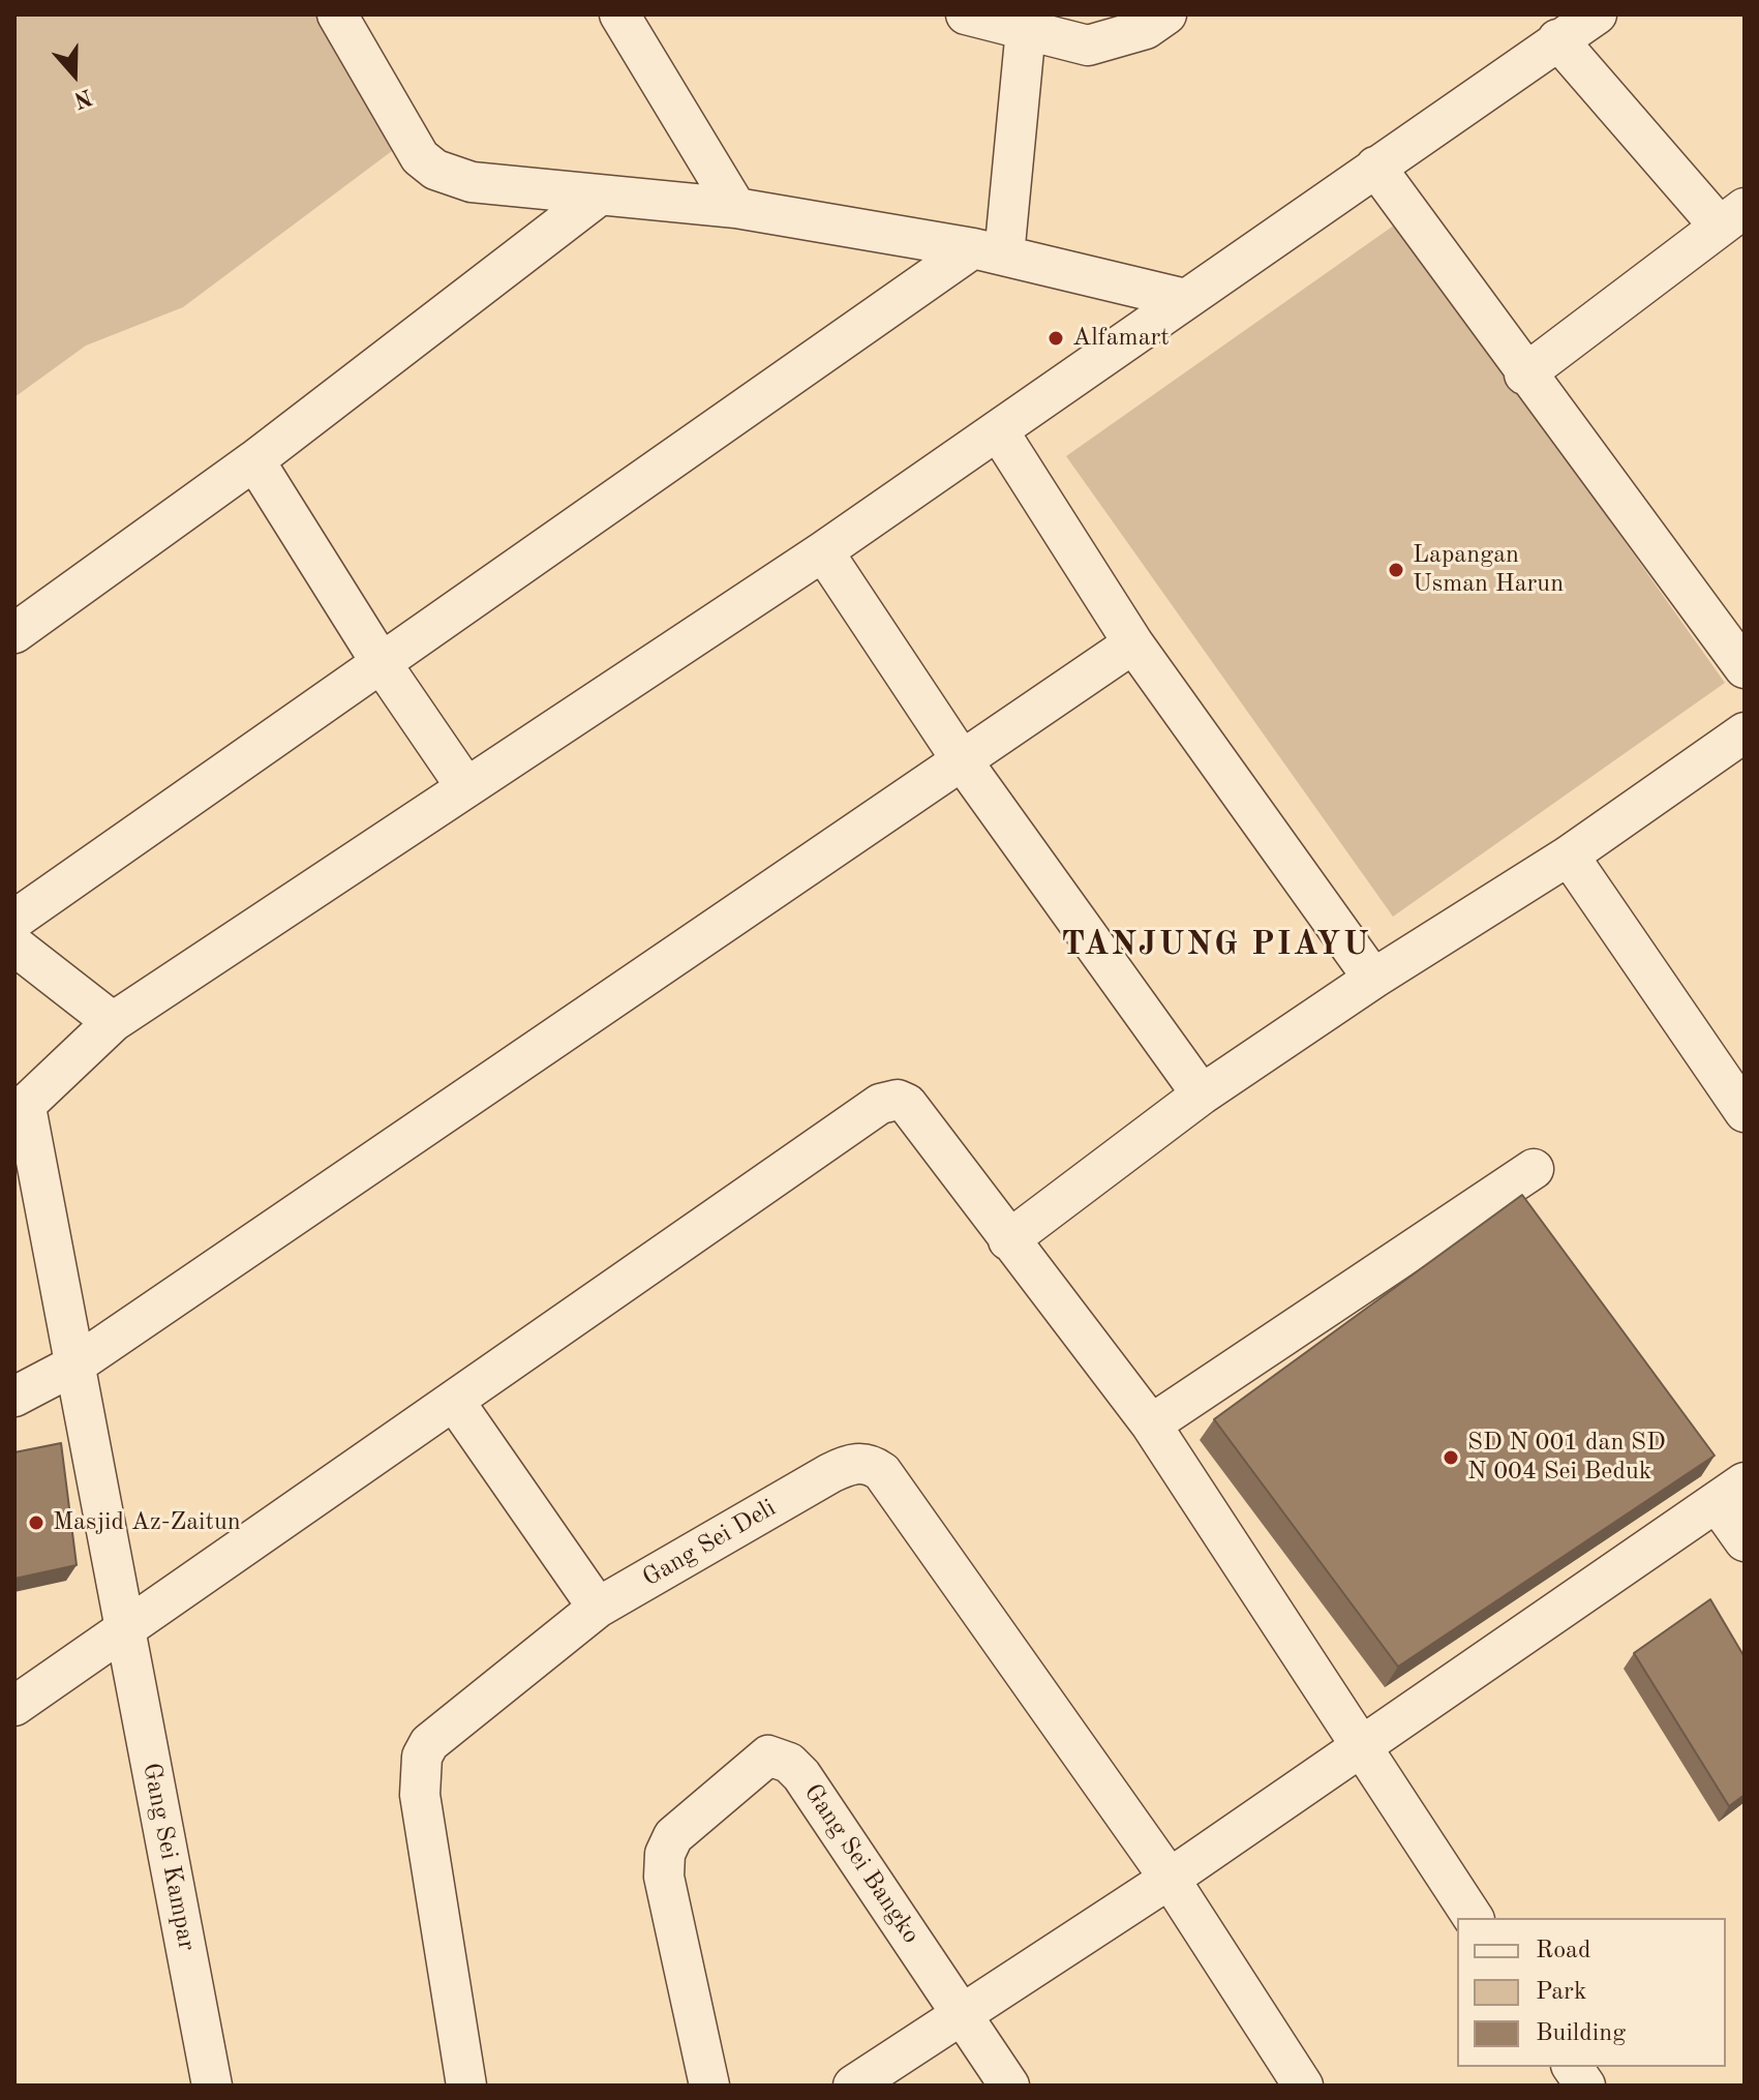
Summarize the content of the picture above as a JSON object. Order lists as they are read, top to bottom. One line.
{"streets":{"street":["Gang Sei Deli","Gang Sei Kampar","Gang Sei Bangko"]},"districts":["TANJUNG PIAYU"],"places":["Alfamart","Lapangan Usman Harun","SD N 001 dan SD N 004 Sei Beduk","Masjid Az-Zaitun"],"legend":["Road","Park","Building"],"north":"bottom"}
